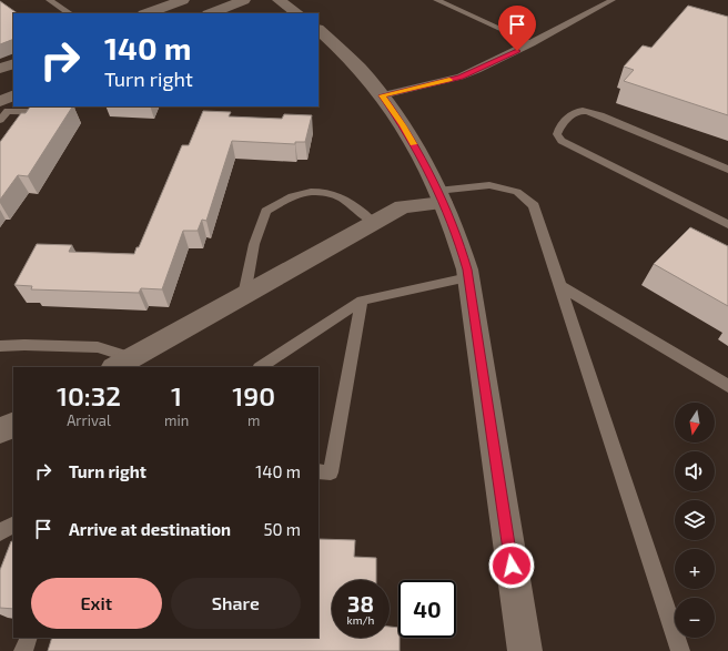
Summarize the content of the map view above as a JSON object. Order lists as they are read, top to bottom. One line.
{"north":"bottom","page":{"turn":["140 m","Turn right"],"eta":["10:32","Arrival","1","min","190","m"],"map_buttons":["+","−"],"list":[{"name":"Turn right","value":"140 m"},{"name":"Arrive at destination","value":"50 m"}],"buttons":["Exit","Share"],"speed":"38 km/h","limit":"40"}}
